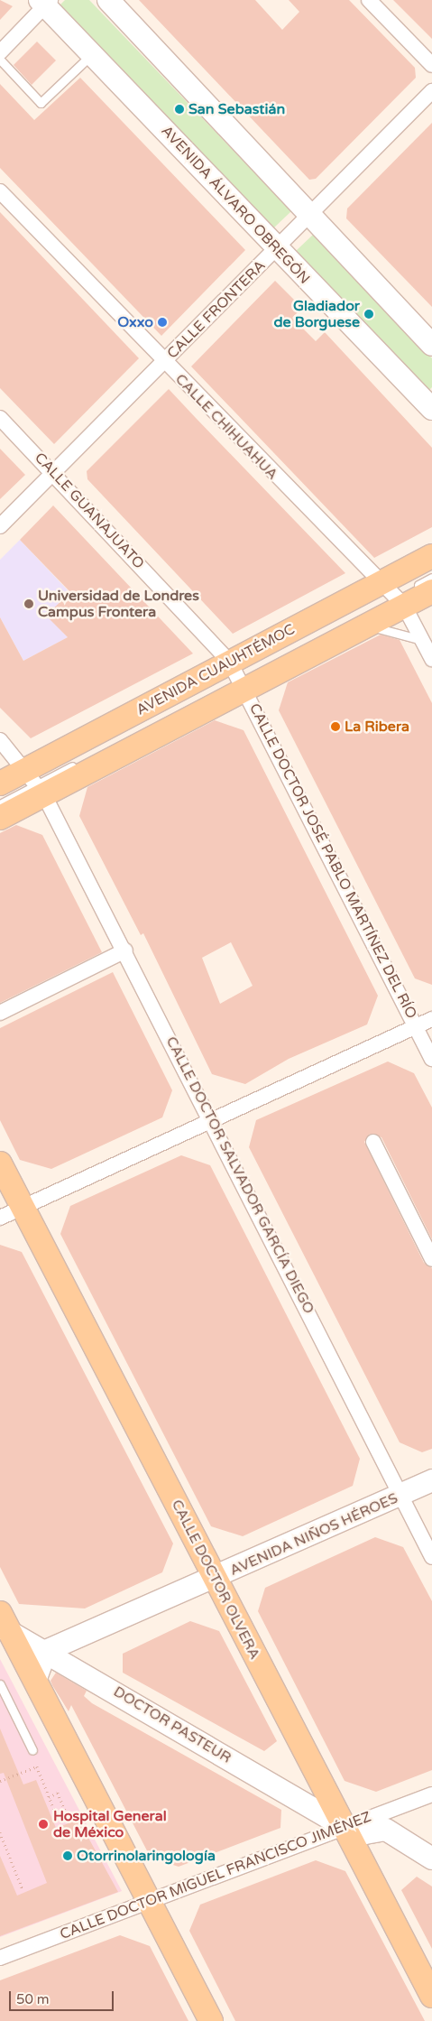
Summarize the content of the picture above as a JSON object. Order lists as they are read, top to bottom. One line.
{"streets":{"main road":["AVENIDA ÁLVARO OBREGÓN","AVENIDA CUAUHTÉMOC","AVENIDA NIÑOS HÉROES","CALLE DOCTOR OLVERA","DOCTOR PASTEUR"],"street":["CALLE FRONTERA","CALLE CHIHUAHUA","CALLE GUANAJUATO","CALLE DOCTOR JOSÉ PABLO MARTÍNEZ DEL RÍO","CALLE DOCTOR SALVADOR GARCÍA DIEGO","CALLE DOCTOR MIGUEL FRANCISCO JIMÉNEZ"]},"crossings":[["AVENIDA ÁLVARO OBREGÓN","CALLE FRONTERA"],["CALLE FRONTERA","CALLE CHIHUAHUA"],["CALLE FRONTERA","CALLE GUANAJUATO"],["CALLE CHIHUAHUA","AVENIDA CUAUHTÉMOC"],["CALLE GUANAJUATO","AVENIDA CUAUHTÉMOC"],["CALLE GUANAJUATO","CALLE DOCTOR JOSÉ PABLO MARTÍNEZ DEL RÍO"],["AVENIDA CUAUHTÉMOC","CALLE DOCTOR JOSÉ PABLO MARTÍNEZ DEL RÍO"],["AVENIDA CUAUHTÉMOC","CALLE DOCTOR SALVADOR GARCÍA DIEGO"],["CALLE DOCTOR SALVADOR GARCÍA DIEGO","AVENIDA NIÑOS HÉROES"],["AVENIDA NIÑOS HÉROES","CALLE DOCTOR OLVERA"],["AVENIDA NIÑOS HÉROES","DOCTOR PASTEUR"],["CALLE DOCTOR OLVERA","DOCTOR PASTEUR"],["CALLE DOCTOR OLVERA","CALLE DOCTOR MIGUEL FRANCISCO JIMÉNEZ"],["DOCTOR PASTEUR","CALLE DOCTOR MIGUEL FRANCISCO JIMÉNEZ"]],"places":["San Sebastián","Gladiador de Borguese","Oxxo","Universidad de Londres Campus Frontera","La Ribera","Hospital General de México","Otorrinolaringología"],"scale_bar":"50 m"}
